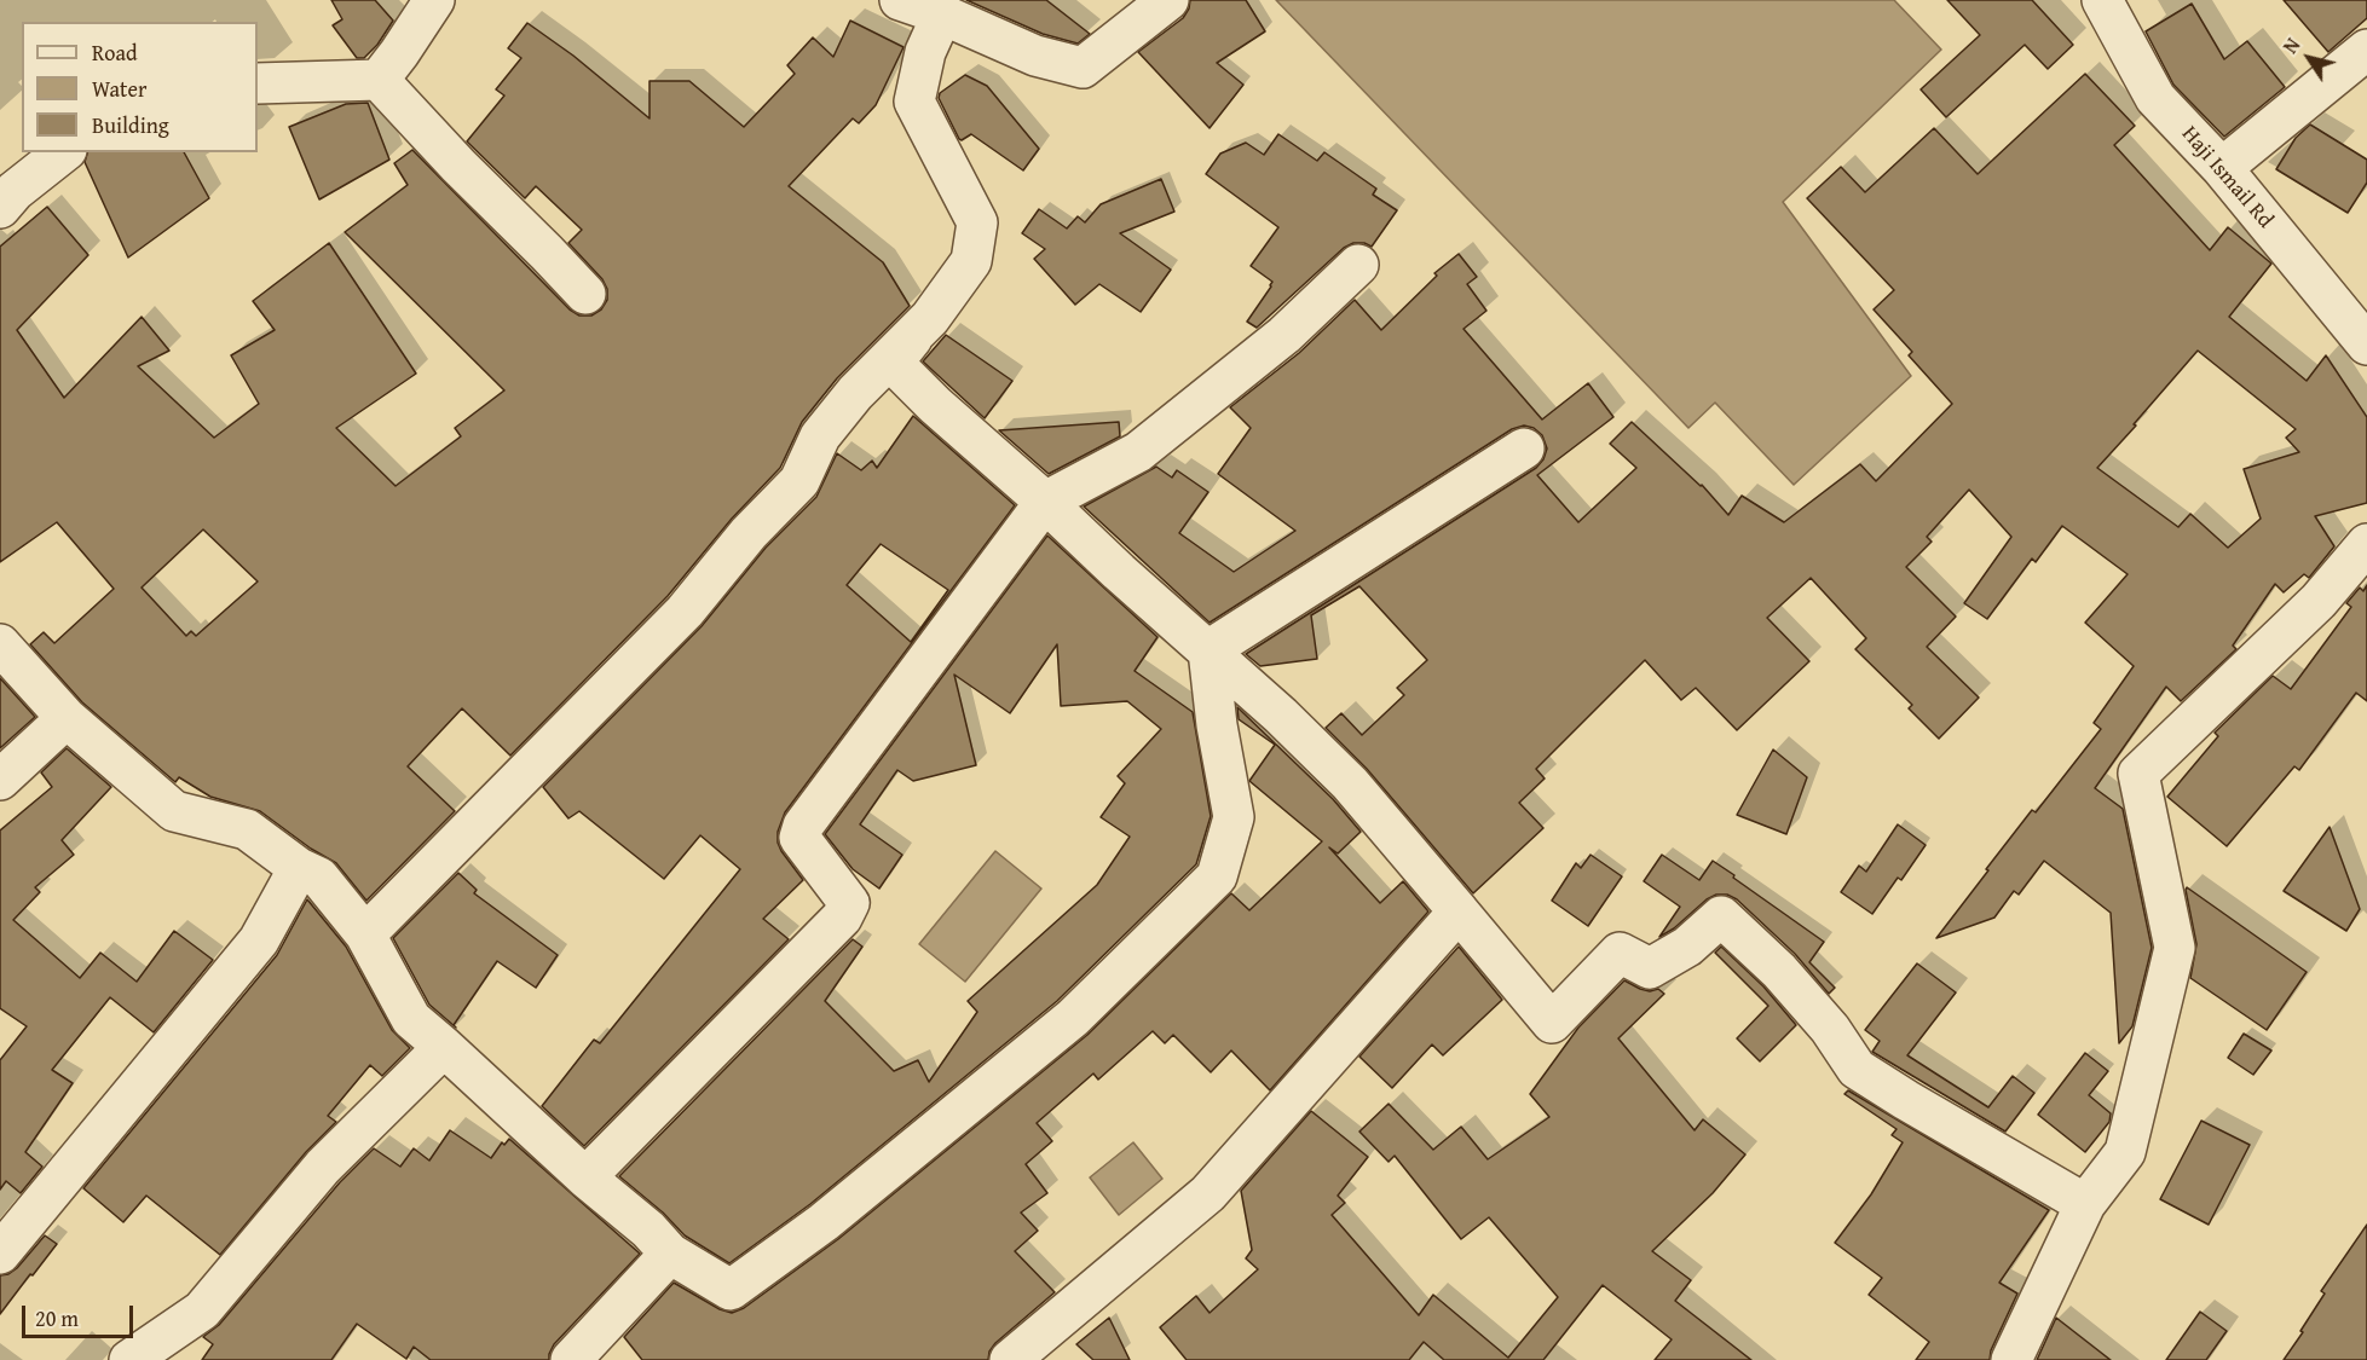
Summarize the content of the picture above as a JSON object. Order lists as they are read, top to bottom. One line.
{"streets":{"street":["Haji Ismail Rd"]},"legend":["Road","Water","Building"],"scale_bar":"20 m","north":"top left"}
